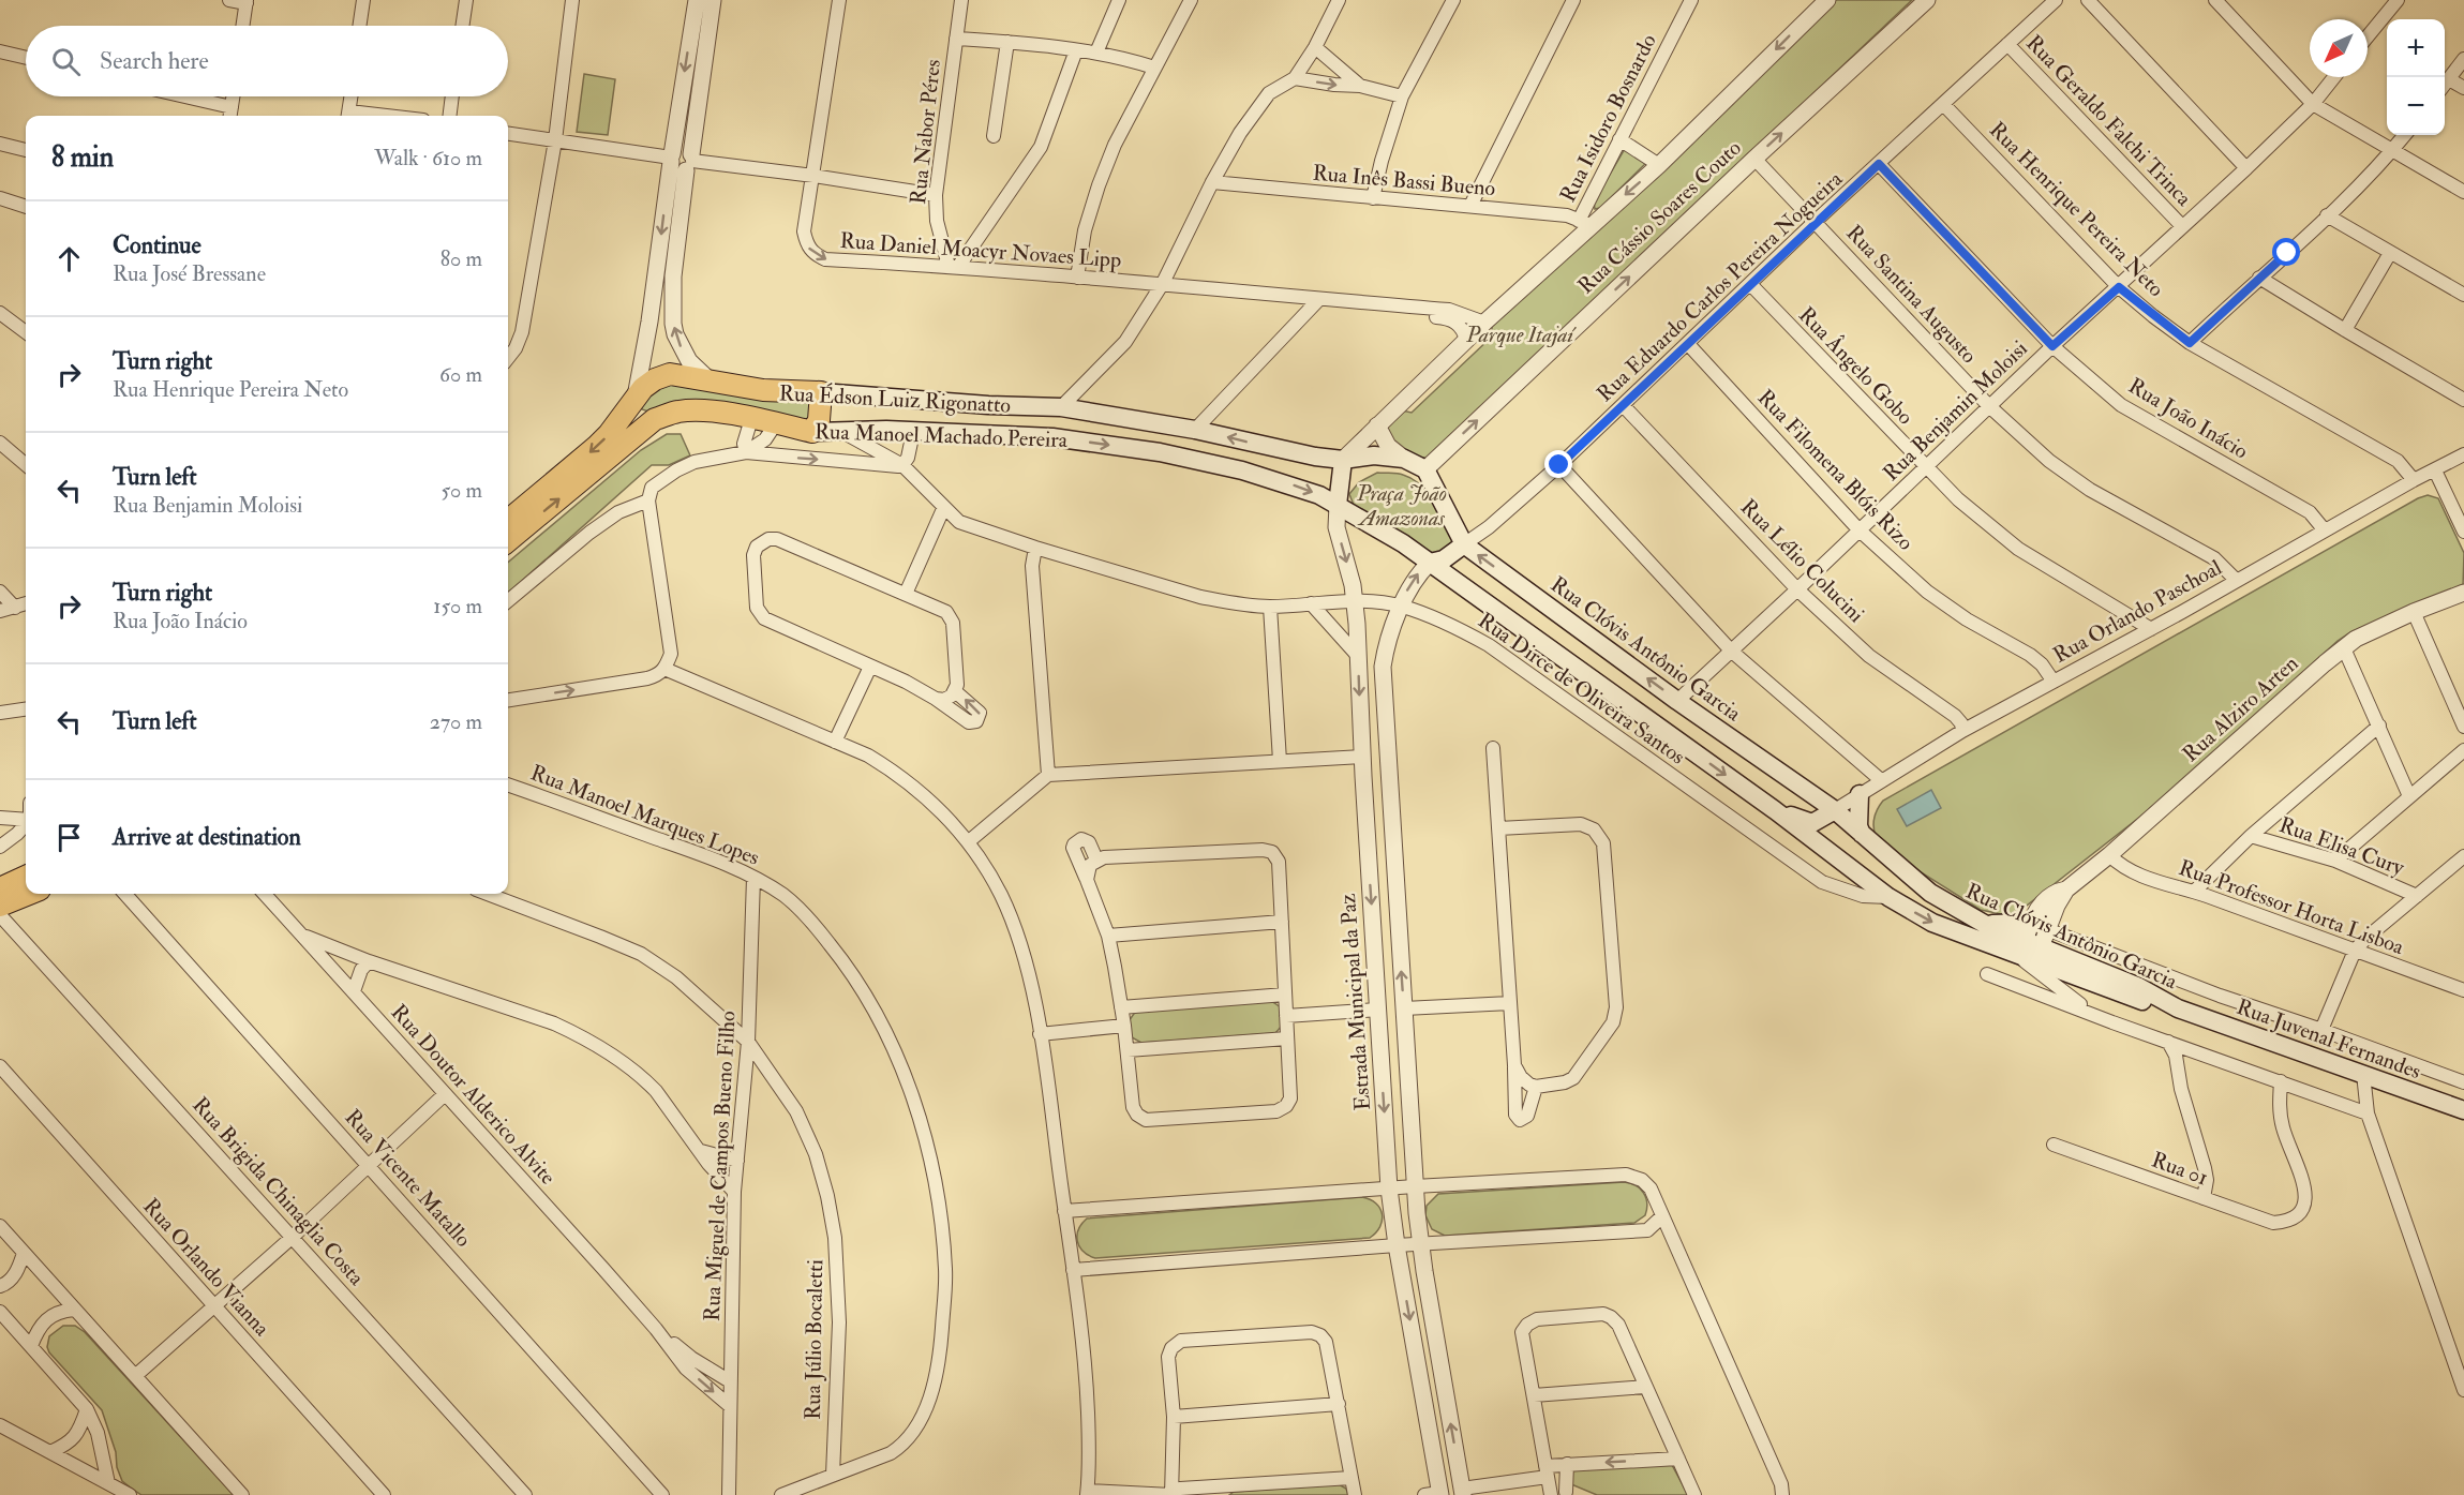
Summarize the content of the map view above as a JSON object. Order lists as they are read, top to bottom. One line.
{"streets":{"main road":["Rua Édson Luiz Rigonatto","Rua Manoel Machado Pereira","Rua Clóvis Antônio Garcia","Rua Juvenal Fernandes"],"street":["Rua Isidoro Bosnardo","Rua Geraldo Falchi Trinca","Rua Nabor Péres","Rua Inês Bassi Bueno","Rua Henrique Pereira Neto","Rua Cássio Soares Couto","Rua Daniel Moacyr Novaes Lipp","Rua Eduardo Carlos Pereira Nogueira","Rua Santina Augusto","Rua Ângelo Gobo","Rua Benjamin Moloisi","Rua João Inácio","Rua Filomena Blóis Rizo","Rua Lélio Colucini","Rua Orlando Paschoal","Rua Dirce de Oliveira Santos","Rua Alziro Arten","Rua Manoel Marques Lopes","Rua Elisa Cury","Rua Professor Horta Lisboa","Estrada Municipal da Paz","Rua Doutor Alderico Alvite","Rua Miguel de Campos Bueno Filho","Rua 01","Rua Vicente Matallo","Rua Brigida Chinaglia Costa","Rua Orlando Vianna","Rua Júlio Bocaletti"]},"crossings":[["Rua Isidoro Bosnardo","Rua Inês Bassi Bueno"],["Rua Isidoro Bosnardo","Rua Cássio Soares Couto"],["Rua Geraldo Falchi Trinca","Rua Eduardo Carlos Pereira Nogueira"],["Rua Geraldo Falchi Trinca","Rua Benjamin Moloisi"],["Rua Nabor Péres","Rua Daniel Moacyr Novaes Lipp"],["Rua Inês Bassi Bueno","Rua Cássio Soares Couto"],["Rua Henrique Pereira Neto","Rua Eduardo Carlos Pereira Nogueira"],["Rua Henrique Pereira Neto","Rua Benjamin Moloisi"],["Rua Henrique Pereira Neto","Rua Orlando Paschoal"],["Rua Cássio Soares Couto","Rua Daniel Moacyr Novaes Lipp"],["Rua Cássio Soares Couto","Rua Santina Augusto"],["Rua Cássio Soares Couto","Rua Édson Luiz Rigonatto"],["Rua Cássio Soares Couto","Rua Clóvis Antônio Garcia"],["Rua Eduardo Carlos Pereira Nogueira","Rua Santina Augusto"],["Rua Eduardo Carlos Pereira Nogueira","Rua Ângelo Gobo"],["Rua Eduardo Carlos Pereira Nogueira","Rua João Inácio"],["Rua Eduardo Carlos Pereira Nogueira","Rua Filomena Blóis Rizo"],["Rua Eduardo Carlos Pereira Nogueira","Rua Lélio Colucini"],["Rua Eduardo Carlos Pereira Nogueira","Rua Clóvis Antônio Garcia"],["Rua Santina Augusto","Rua Benjamin Moloisi"],["Rua Santina Augusto","Rua Orlando Paschoal"],["Rua Ângelo Gobo","Rua Benjamin Moloisi"],["Rua Ângelo Gobo","Rua Orlando Paschoal"],["Rua Benjamin Moloisi","Rua João Inácio"],["Rua Benjamin Moloisi","Rua Filomena Blóis Rizo"],["Rua Benjamin Moloisi","Rua Lélio Colucini"],["Rua Benjamin Moloisi","Rua Clóvis Antônio Garcia"],["Rua João Inácio","Rua Orlando Paschoal"],["Rua Manoel Machado Pereira","Rua Clóvis Antônio Garcia"],["Rua Manoel Machado Pereira","Rua Dirce de Oliveira Santos"],["Rua Manoel Machado Pereira","Estrada Municipal da Paz"],["Rua Filomena Blóis Rizo","Rua Orlando Paschoal"],["Rua Lélio Colucini","Rua Orlando Paschoal"],["Rua Orlando Paschoal","Rua Clóvis Antônio Garcia"],["Rua Clóvis Antônio Garcia","Rua Dirce de Oliveira Santos"],["Rua Clóvis Antônio Garcia","Rua Alziro Arten"],["Rua Clóvis Antônio Garcia","Rua Juvenal Fernandes"],["Rua Dirce de Oliveira Santos","Estrada Municipal da Paz"],["Rua Alziro Arten","Rua Professor Horta Lisboa"],["Rua Alziro Arten","Rua Juvenal Fernandes"],["Rua Manoel Marques Lopes","Rua Miguel de Campos Bueno Filho"],["Rua Manoel Marques Lopes","Rua Júlio Bocaletti"],["Rua Doutor Alderico Alvite","Rua Miguel de Campos Bueno Filho"],["Rua Miguel de Campos Bueno Filho","Rua Júlio Bocaletti"]],"one_way":["Rua Manoel Machado Pereira"],"parks":["Parque Itajaí","Praça João Amazonas"],"north":"bottom left","page":{"map_buttons":["+","−"],"search":"Search here","heading":["8 min","Walk · 610 m"],"list":[["Continue","Rua José Bressane","80 m"],["Turn right","Rua Henrique Pereira Neto","60 m"],["Turn left","Rua Benjamin Moloisi","50 m"],["Turn right","Rua João Inácio","150 m"],["Turn left","270 m"],"Arrive at destination"]}}
